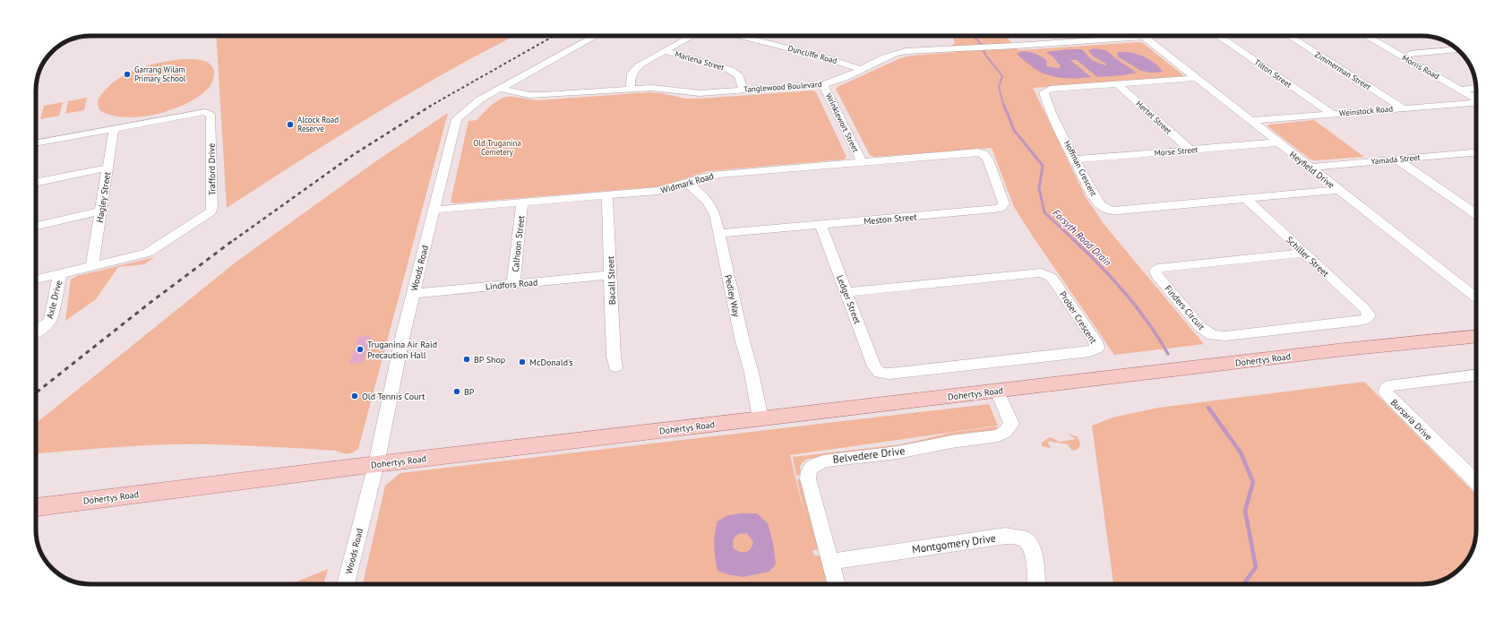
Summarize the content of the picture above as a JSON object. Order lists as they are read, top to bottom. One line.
{"streets":{"main road":["Dohertys Road"],"street":["Duncliffe Road","Marlena Street","Morris Road","Zimmerman Street","Tilton Street","Tanglewood Boulevard","Weinstock Road","Hertel Street","Wrinklewort Street","Morse Street","Yamada Street","Hoffman Crescent","Trafford Drive","Heyfield Drive","Widmark Road","Hagley Street","Meston Street","Calhoon Street","Schiller Street","Woods Road","Bacall Street","Lindfors Road","Pedley Way","Axle Drive","Ledger Street","Finders Circuit","Prober Crescent","Bursaria Drive","Belvedere Drive","Montgomery Drive"]},"crossings":[["Duncliffe Road","Tanglewood Boulevard"],["Marlena Street","Tanglewood Boulevard"],["Zimmerman Street","Weinstock Road"],["Tilton Street","Weinstock Road"],["Tanglewood Boulevard","Wrinklewort Street"],["Tanglewood Boulevard","Heyfield Drive"],["Tanglewood Boulevard","Woods Road"],["Weinstock Road","Heyfield Drive"],["Hertel Street","Morse Street"],["Hertel Street","Hoffman Crescent"],["Wrinklewort Street","Widmark Road"],["Morse Street","Hoffman Crescent"],["Morse Street","Heyfield Drive"],["Yamada Street","Heyfield Drive"],["Hoffman Crescent","Heyfield Drive"],["Hoffman Crescent","Schiller Street"],["Trafford Drive","Hagley Street"],["Trafford Drive","Axle Drive"],["Widmark Road","Meston Street"],["Widmark Road","Calhoon Street"],["Widmark Road","Woods Road"],["Widmark Road","Bacall Street"],["Widmark Road","Pedley Way"],["Meston Street","Pedley Way"],["Meston Street","Ledger Street"],["Calhoon Street","Lindfors Road"],["Schiller Street","Finders Circuit"],["Woods Road","Lindfors Road"],["Woods Road","Dohertys Road"],["Bacall Street","Lindfors Road"],["Pedley Way","Dohertys Road"],["Ledger Street","Prober Crescent"],["Dohertys Road","Belvedere Drive"],["Belvedere Drive","Montgomery Drive"]],"water":["Forsyth Road Drain"],"parks":["Old Truganina Cemetery"],"places":["Garrang Wilam Primary School","Alcock Road Reserve","Truganina Air Raid Precaution Hall","BP Shop","McDonald's","BP","Old Tennis Court"]}
